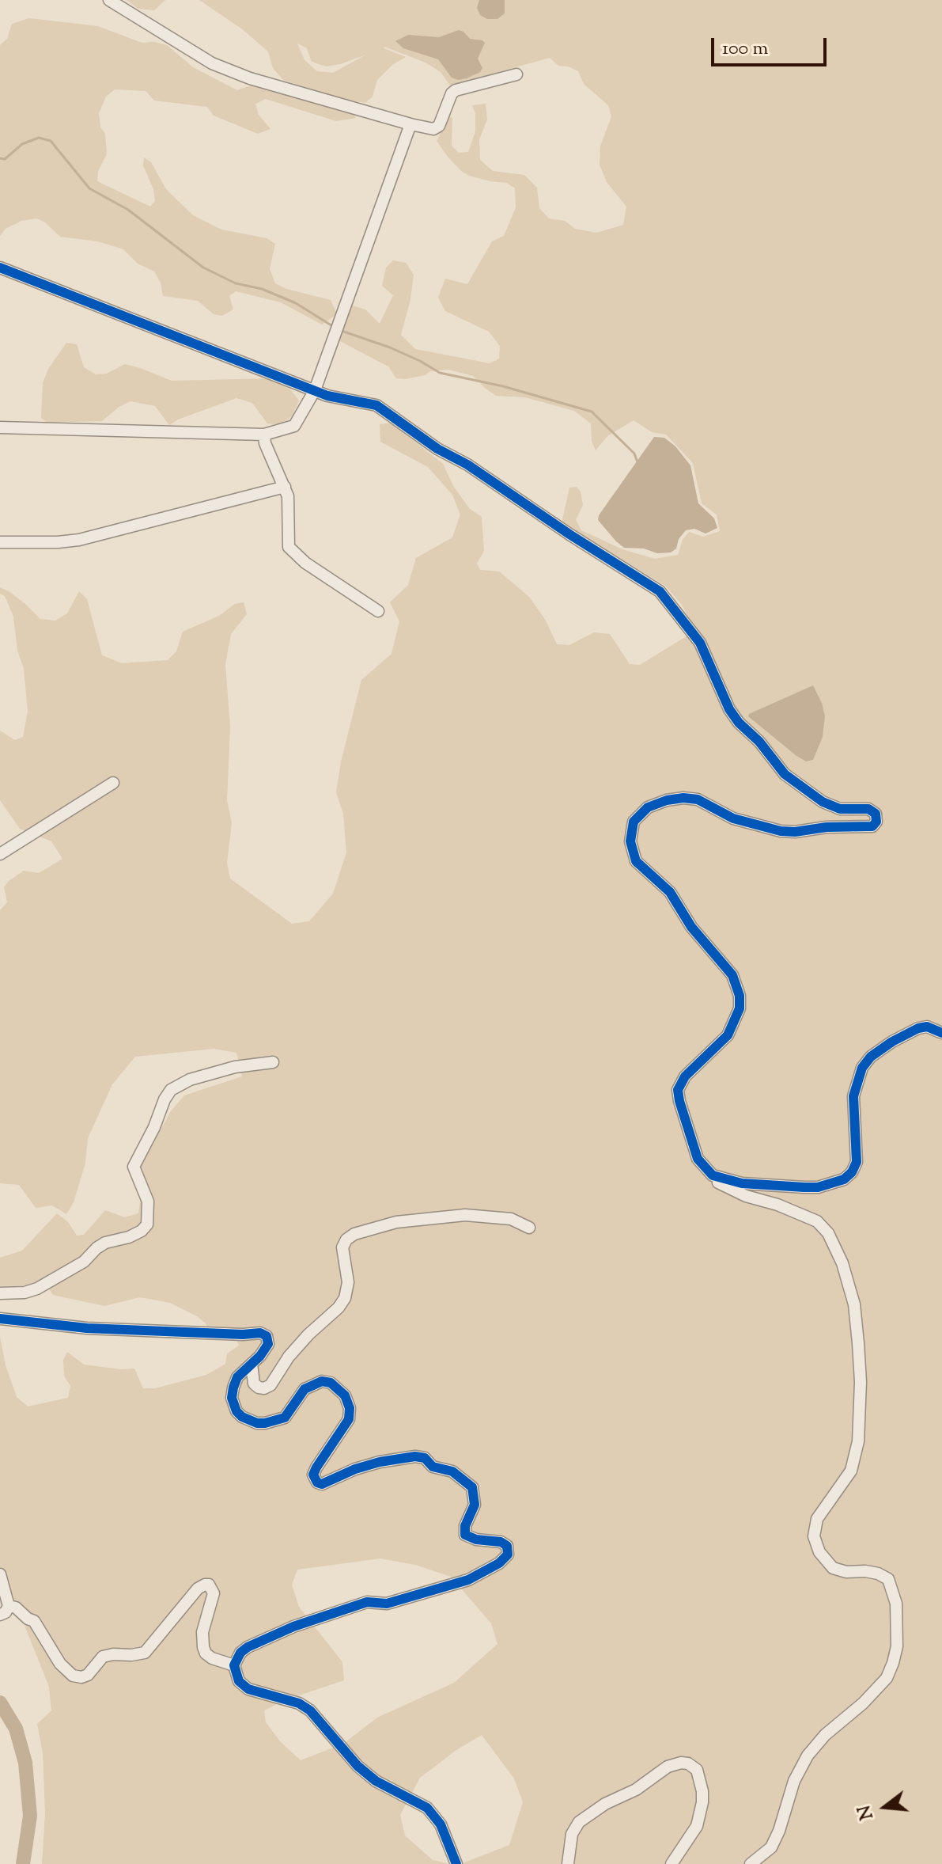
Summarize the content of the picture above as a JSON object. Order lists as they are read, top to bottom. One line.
{"scale_bar":"100 m","north":"left"}
